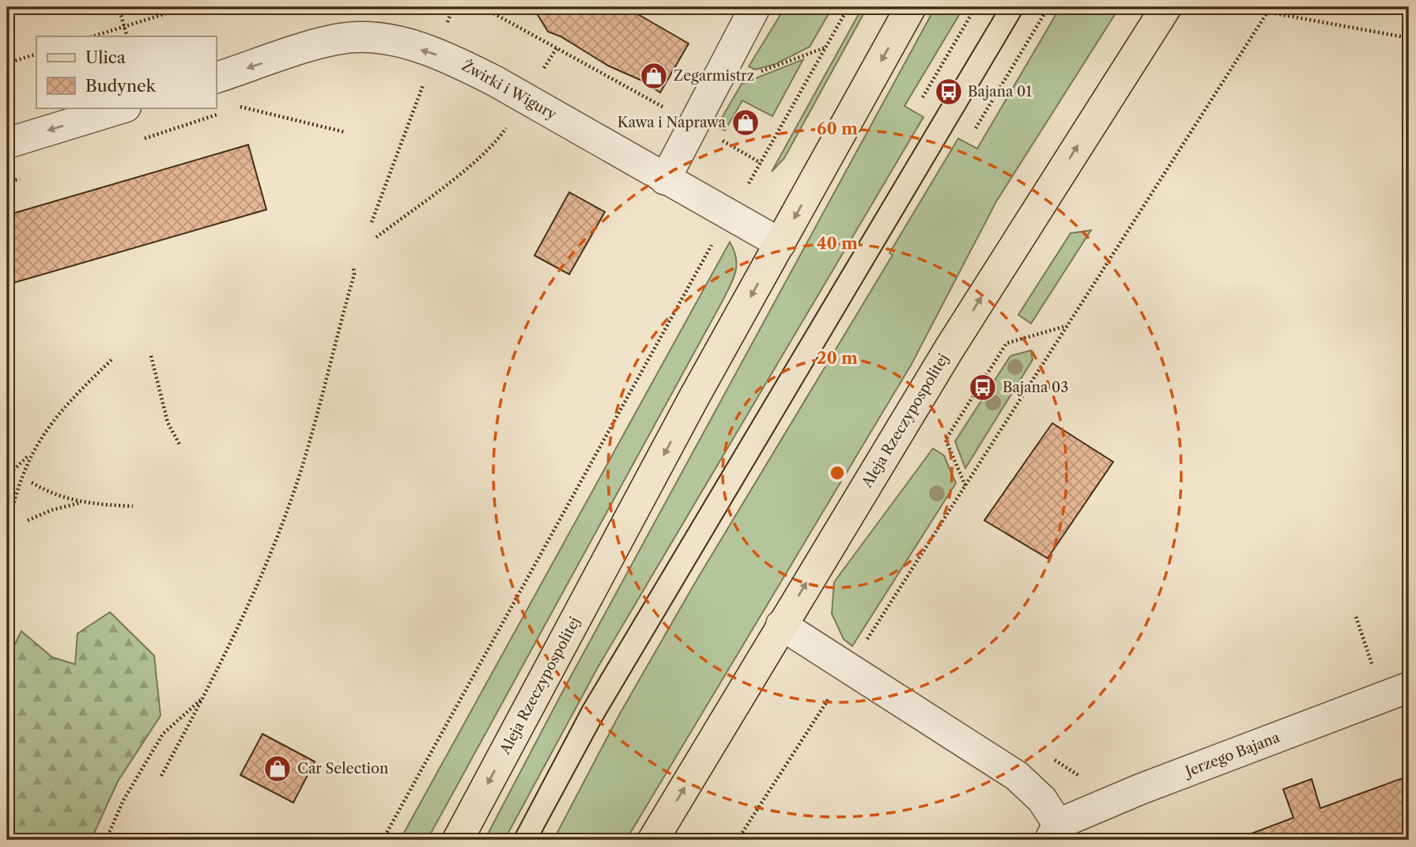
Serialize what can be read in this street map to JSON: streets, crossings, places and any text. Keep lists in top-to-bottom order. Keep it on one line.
{"streets":{"main road":["Aleja Rzeczypospolitej"],"street":["Żwirki i Wigury","Jerzego Bajana"]},"crossings":[["Żwirki i Wigury","Aleja Rzeczypospolitej"],["Aleja Rzeczypospolitej","Jerzego Bajana"]],"one_way":["Żwirki i Wigury"],"places":{"shop":["Zegarmistrz","Kawa i Naprawa","Car Selection"],"bus stop":["Bajana 01","Bajana 03"]},"legend":["Ulica","Budynek"],"rings":["60 m","40 m","20 m"]}
